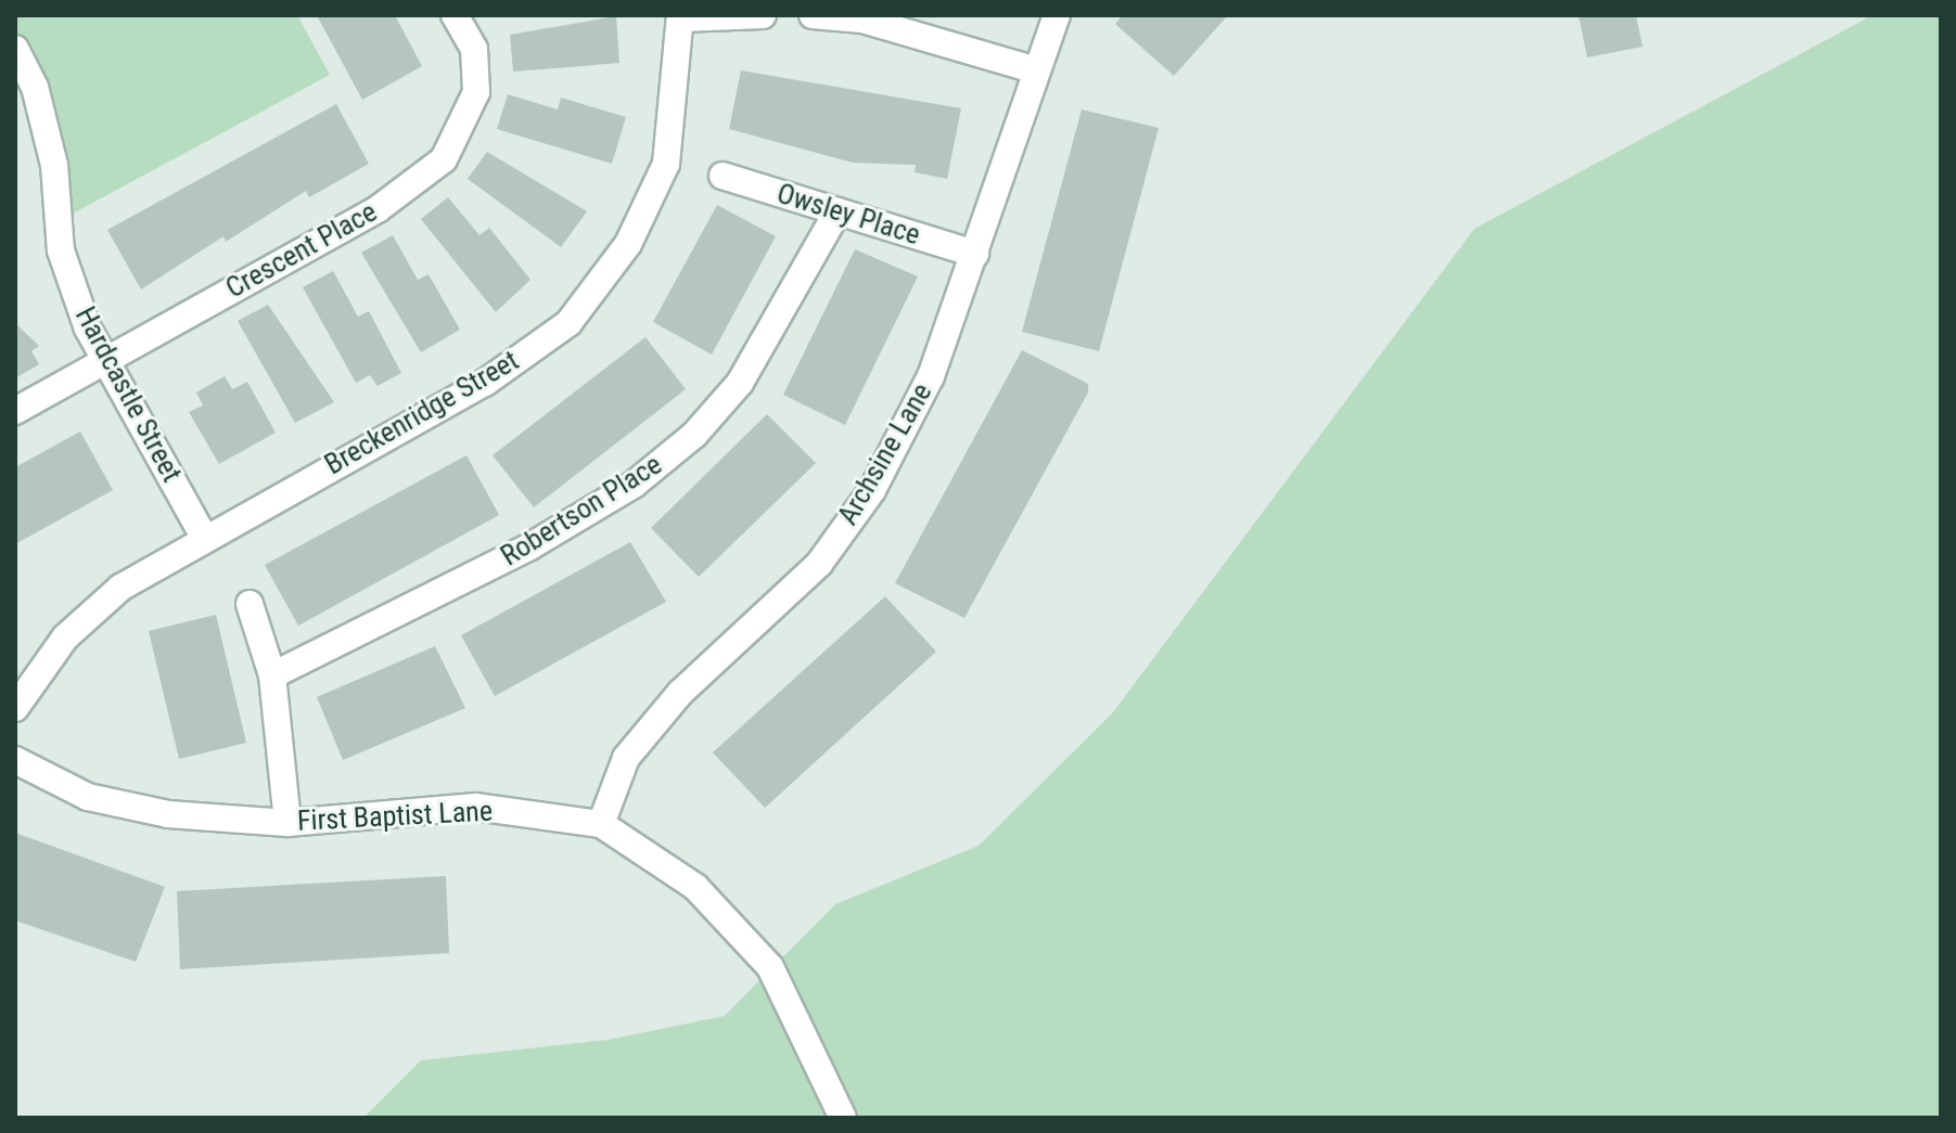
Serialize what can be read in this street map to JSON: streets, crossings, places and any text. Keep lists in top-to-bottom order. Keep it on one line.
{"streets":{"street":["Owsley Place","Crescent Place","Hardcastle Street","Breckenridge Street","Archsine Lane","Robertson Place","First Baptist Lane"]},"crossings":[["Owsley Place","Archsine Lane"],["Owsley Place","Robertson Place"],["Crescent Place","Hardcastle Street"],["Hardcastle Street","Breckenridge Street"],["Archsine Lane","First Baptist Lane"]]}
